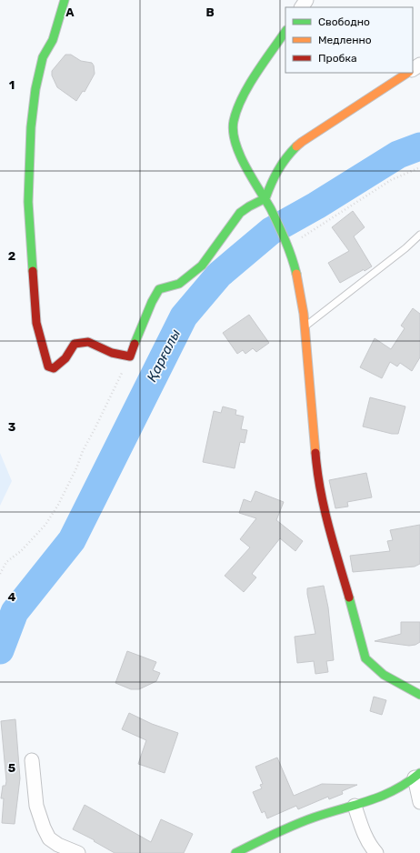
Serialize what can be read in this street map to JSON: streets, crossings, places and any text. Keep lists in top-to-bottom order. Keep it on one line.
{"water":["Қарғалы"],"legend":["Свободно","Медленно","Пробка"],"grid":{"columns":["A","B"],"rows":["1","2","3","4","5"]}}
